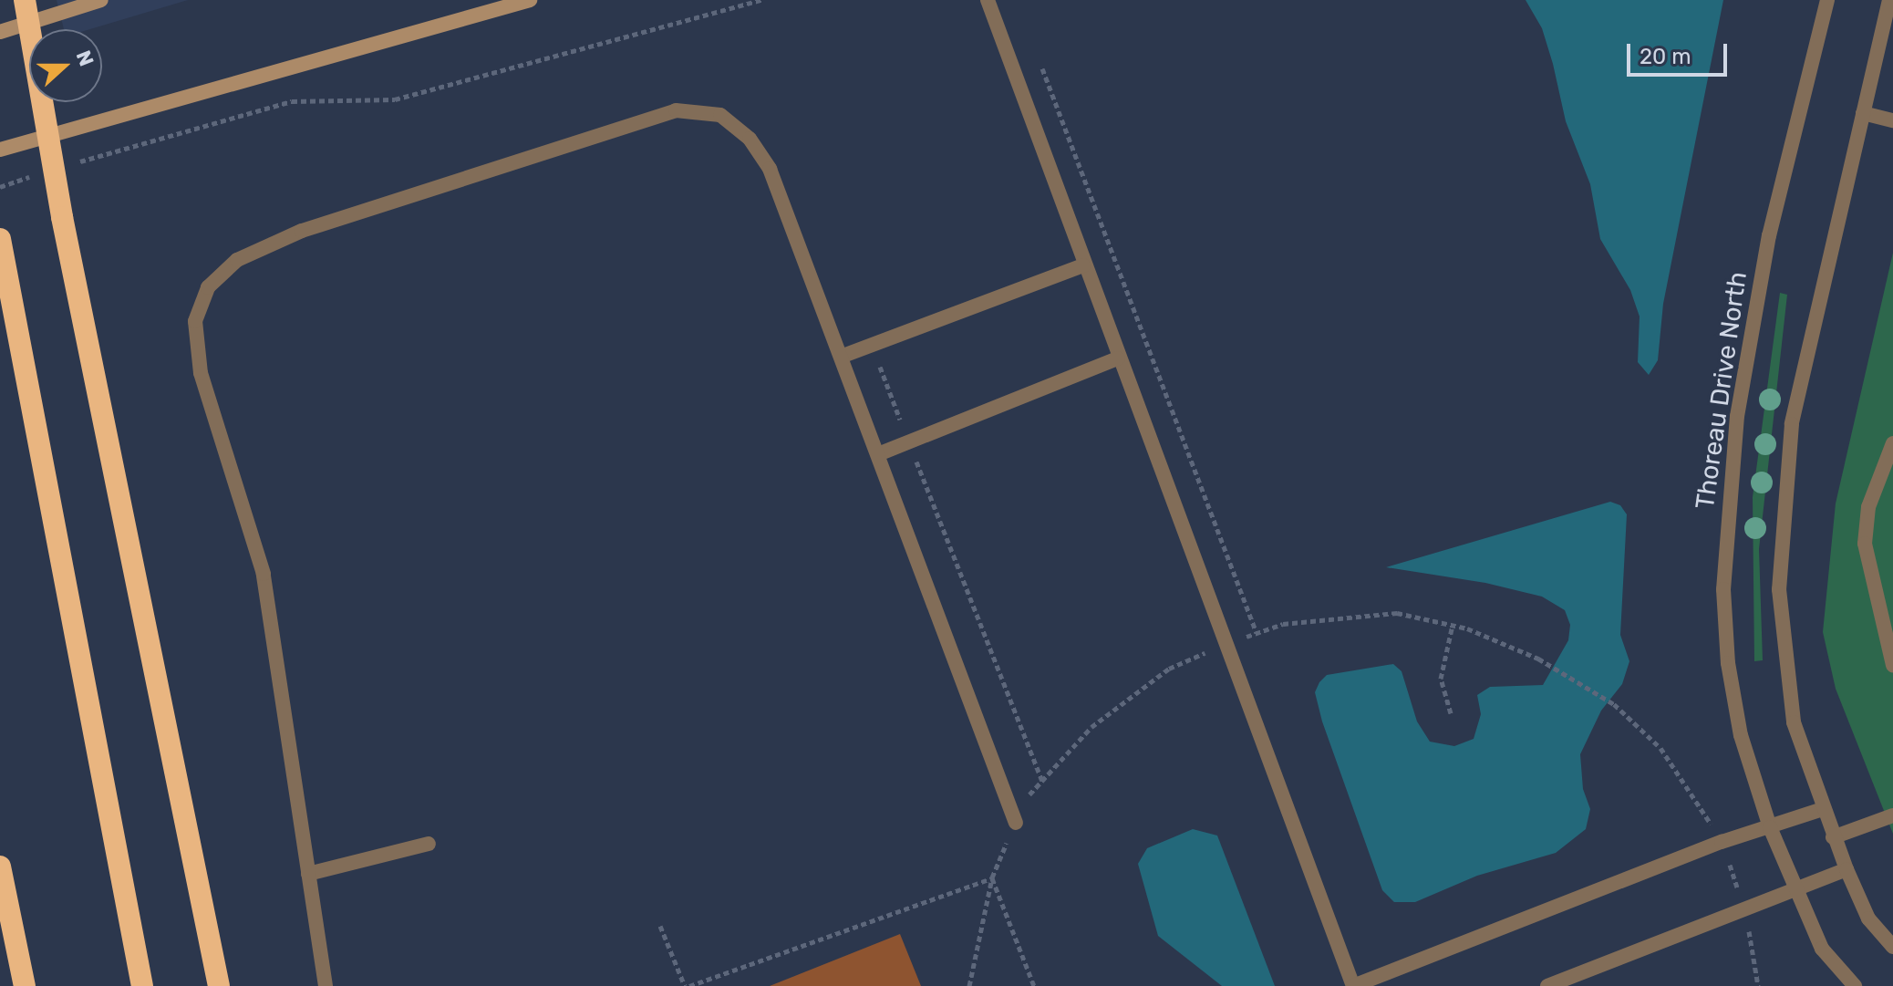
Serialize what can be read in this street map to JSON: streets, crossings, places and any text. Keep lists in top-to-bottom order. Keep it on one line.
{"streets":{"street":["Thoreau Drive North"]},"scale_bar":"20 m","north":"right"}
